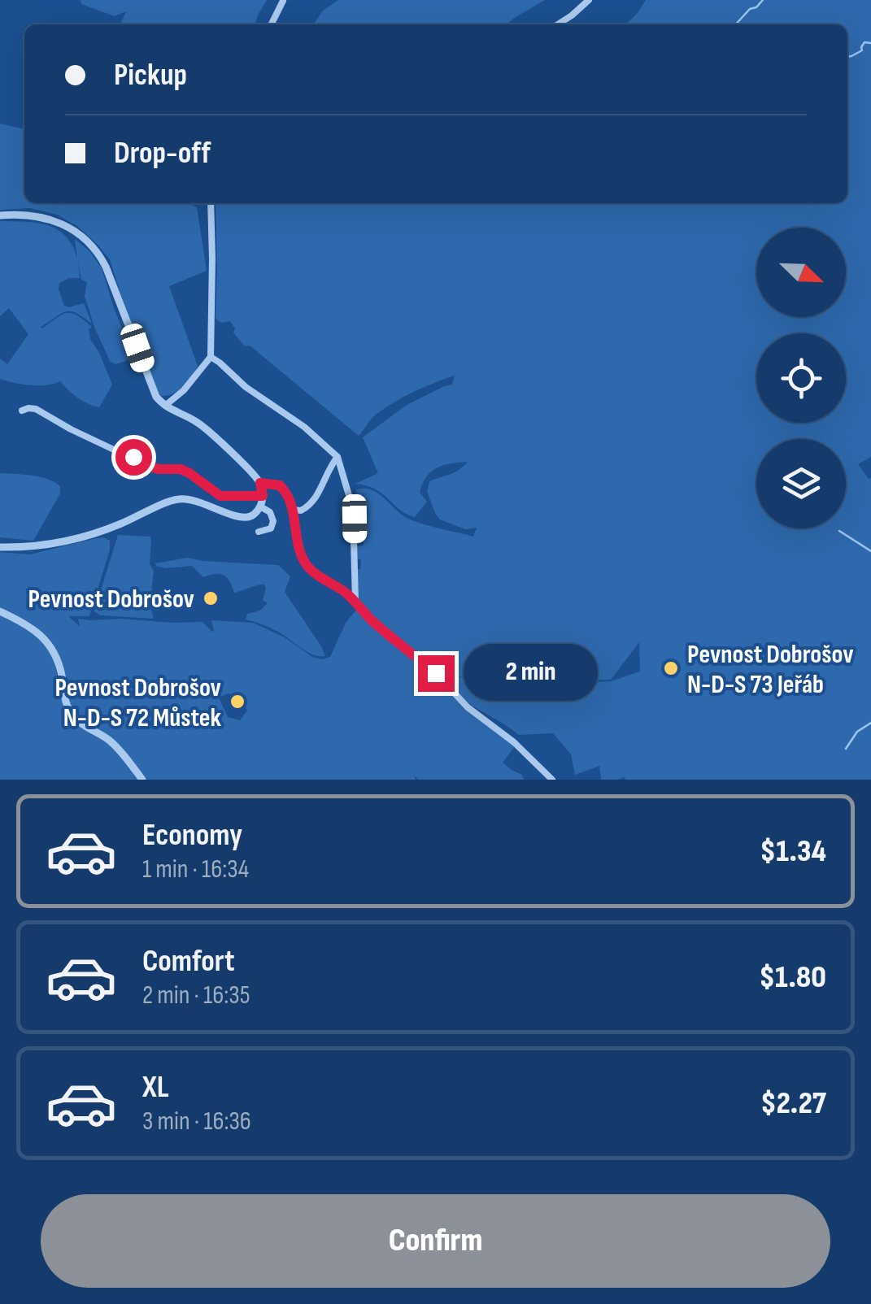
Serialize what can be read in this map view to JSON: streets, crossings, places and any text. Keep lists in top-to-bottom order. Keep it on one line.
{"places":["Pevnost Dobrošov","Pevnost Dobrošov N-D-S 73 Jeřáb","Pevnost Dobrošov N-D-S 72 Můstek"],"north":"bottom right","page":{"banner":["Pickup","Drop-off"],"bubble":"2 min","list":[{"name":"Economy","note":"1 min · 16:34","value":"$1.34"},{"name":"Comfort","note":"2 min · 16:35","value":"$1.80"},{"name":"XL","note":"3 min · 16:36","value":"$2.27"}],"buttons":"Confirm"}}
